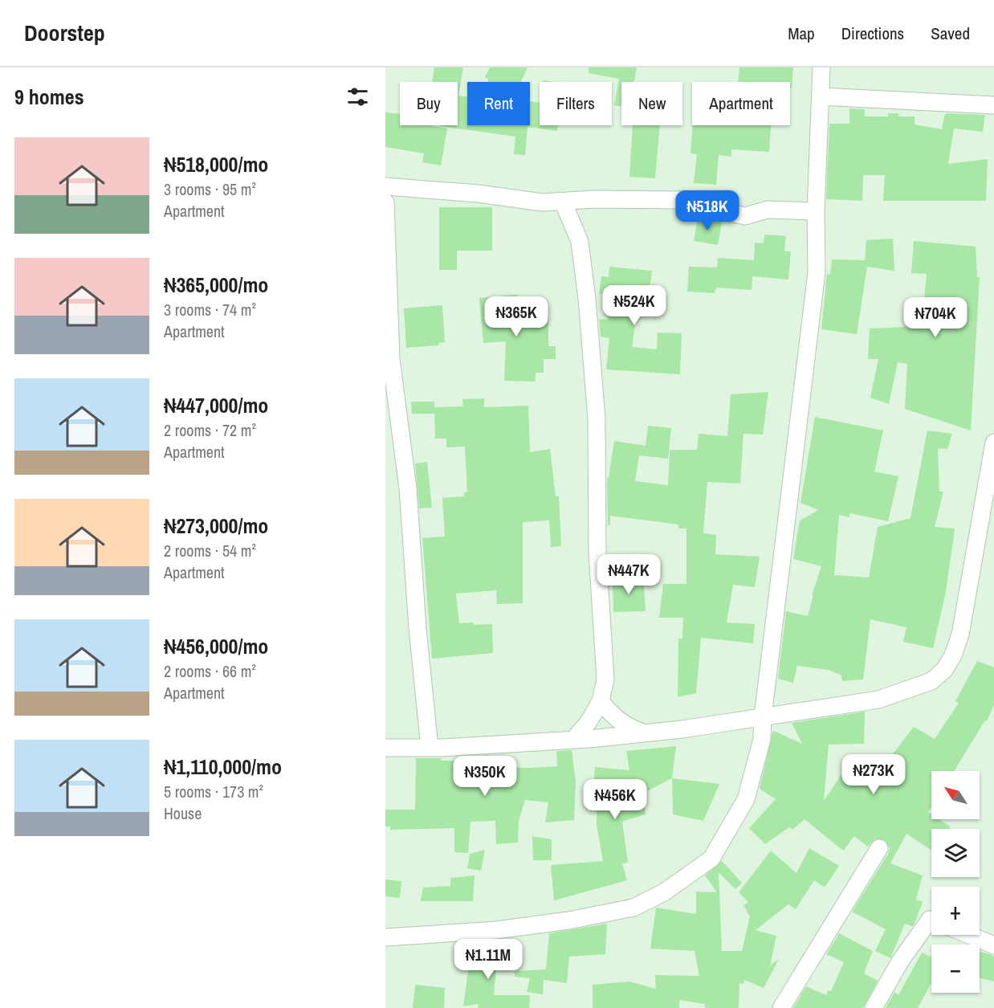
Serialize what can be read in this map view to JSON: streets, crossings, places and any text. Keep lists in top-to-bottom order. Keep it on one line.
{"north":"top left","page":{"header":"Doorstep","nav":["Map","Directions","Saved"],"heading":"9 homes","chip":["Buy","Rent","Filters","New","Apartment"],"list":[{"name":"₦518,000/mo","note":"3 rooms · 95 m² · Apartment"},{"name":"₦365,000/mo","note":"3 rooms · 74 m² · Apartment"},{"name":"₦447,000/mo","note":"2 rooms · 72 m² · Apartment"},{"name":"₦273,000/mo","note":"2 rooms · 54 m² · Apartment"},{"name":"₦456,000/mo","note":"2 rooms · 66 m² · Apartment"},{"name":"₦1,110,000/mo","note":"5 rooms · 173 m² · House"}],"price":["₦518K","₦524K","₦365K","₦704K","₦447K","₦273K","₦350K","₦456K","₦1.11M"],"map_buttons":["+","−"]}}
